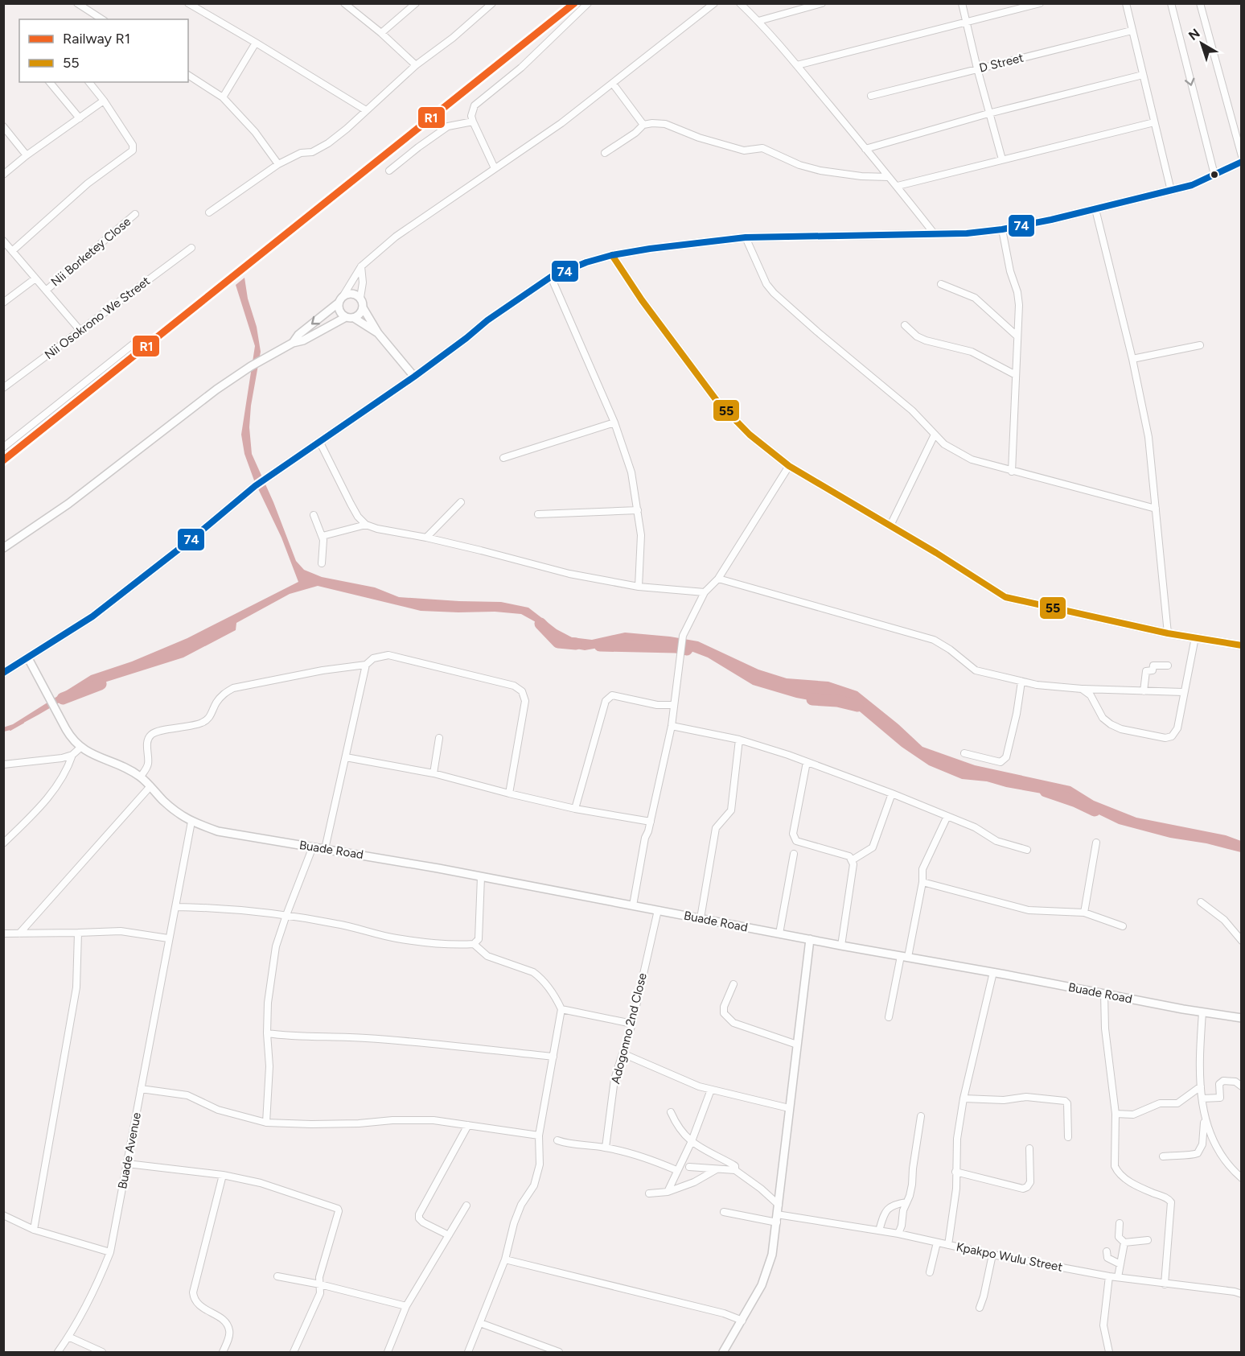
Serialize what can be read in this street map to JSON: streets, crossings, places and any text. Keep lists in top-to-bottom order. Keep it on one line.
{"streets":{"street":["D Street","Nii Borketey Close","Nii Osokrono We Street","Buade Road","Adogonno 2nd Close","Buade Avenue","Kpakpo Wulu Street"]},"crossings":[["Buade Road","Adogonno 2nd Close"],["Buade Road","Buade Avenue"]],"lines":["rail line R1","transit line 74","transit line 55"],"legend":["Railway R1","55"],"north":"top left"}
